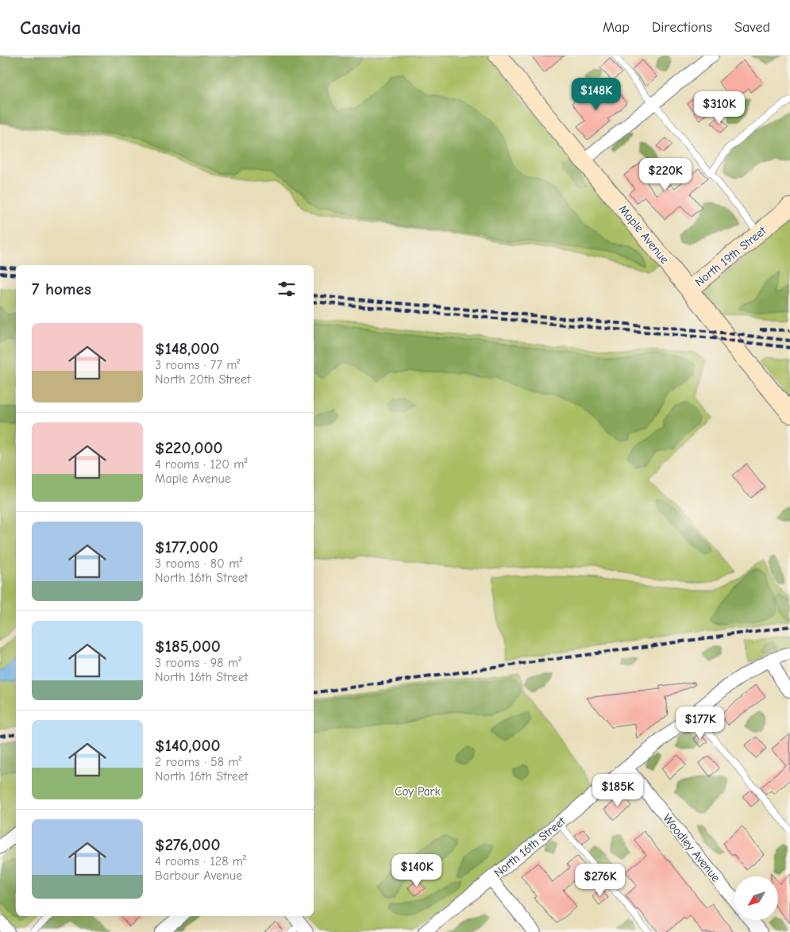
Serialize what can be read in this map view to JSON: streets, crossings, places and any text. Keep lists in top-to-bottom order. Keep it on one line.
{"streets":{"main road":["Maple Avenue","North 19th Street"],"street":["North 16th Street","Woodley Avenue"]},"crossings":[["Maple Avenue","North 19th Street"],["North 16th Street","Woodley Avenue"]],"parks":["Coy Park"],"north":"bottom left","page":{"header":"Casavia","nav":["Map","Directions","Saved"],"price":["$148K","$310K","$220K","$177K","$185K","$140K","$276K"],"heading":"7 homes","list":[{"name":"$148,000","note":"3 rooms · 77 m² · North 20th Street"},{"name":"$220,000","note":"4 rooms · 120 m² · Maple Avenue"},{"name":"$177,000","note":"3 rooms · 80 m² · North 16th Street"},{"name":"$185,000","note":"3 rooms · 98 m² · North 16th Street"},{"name":"$140,000","note":"2 rooms · 58 m² · North 16th Street"},{"name":"$276,000","note":"4 rooms · 128 m² · Barbour Avenue"}]}}
